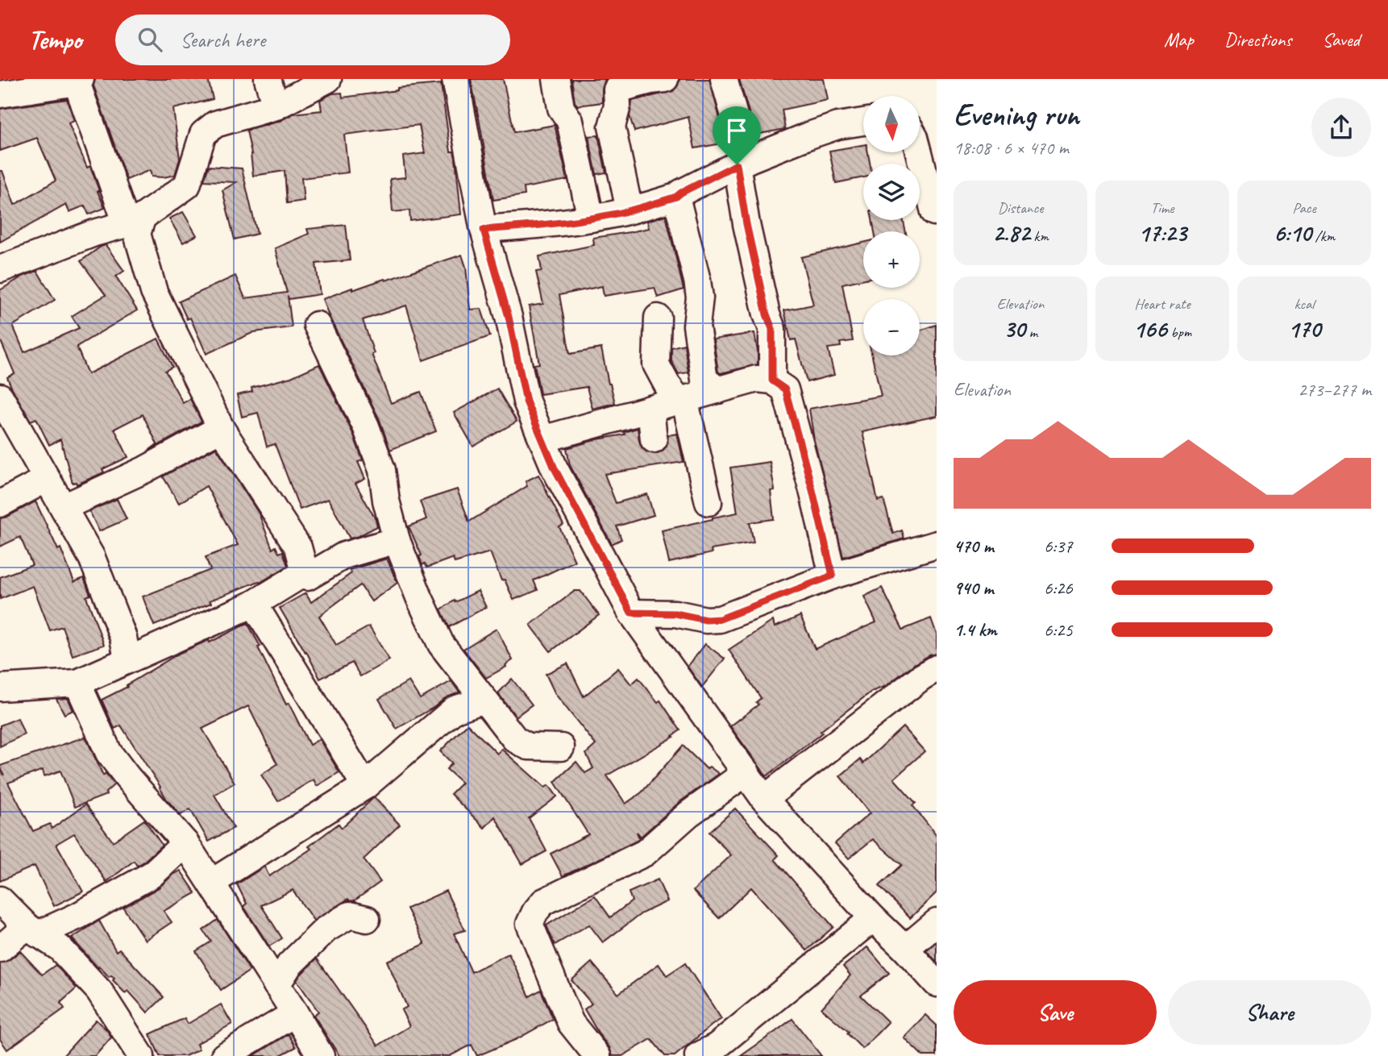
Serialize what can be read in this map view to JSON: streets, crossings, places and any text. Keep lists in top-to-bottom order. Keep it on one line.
{"north":"bottom","page":{"header":"Tempo","search":"Search here","nav":["Map","Directions","Saved"],"heading":["Evening run","18:08 · 6 × 470 m"],"map_buttons":["+","−"],"stats":[["Distance","2.82 km"],["Time","17:23"],["Pace","6:10 /km"],["Elevation","30 m"],["Heart rate","166 bpm"],["kcal","170"]],"chart":["Elevation","273–277 m"],"list":[{"name":"470 m","note":"6:37"},{"name":"940 m","note":"6:26"},{"name":"1.4 km","note":"6:25"}],"buttons":["Save","Share"]}}
